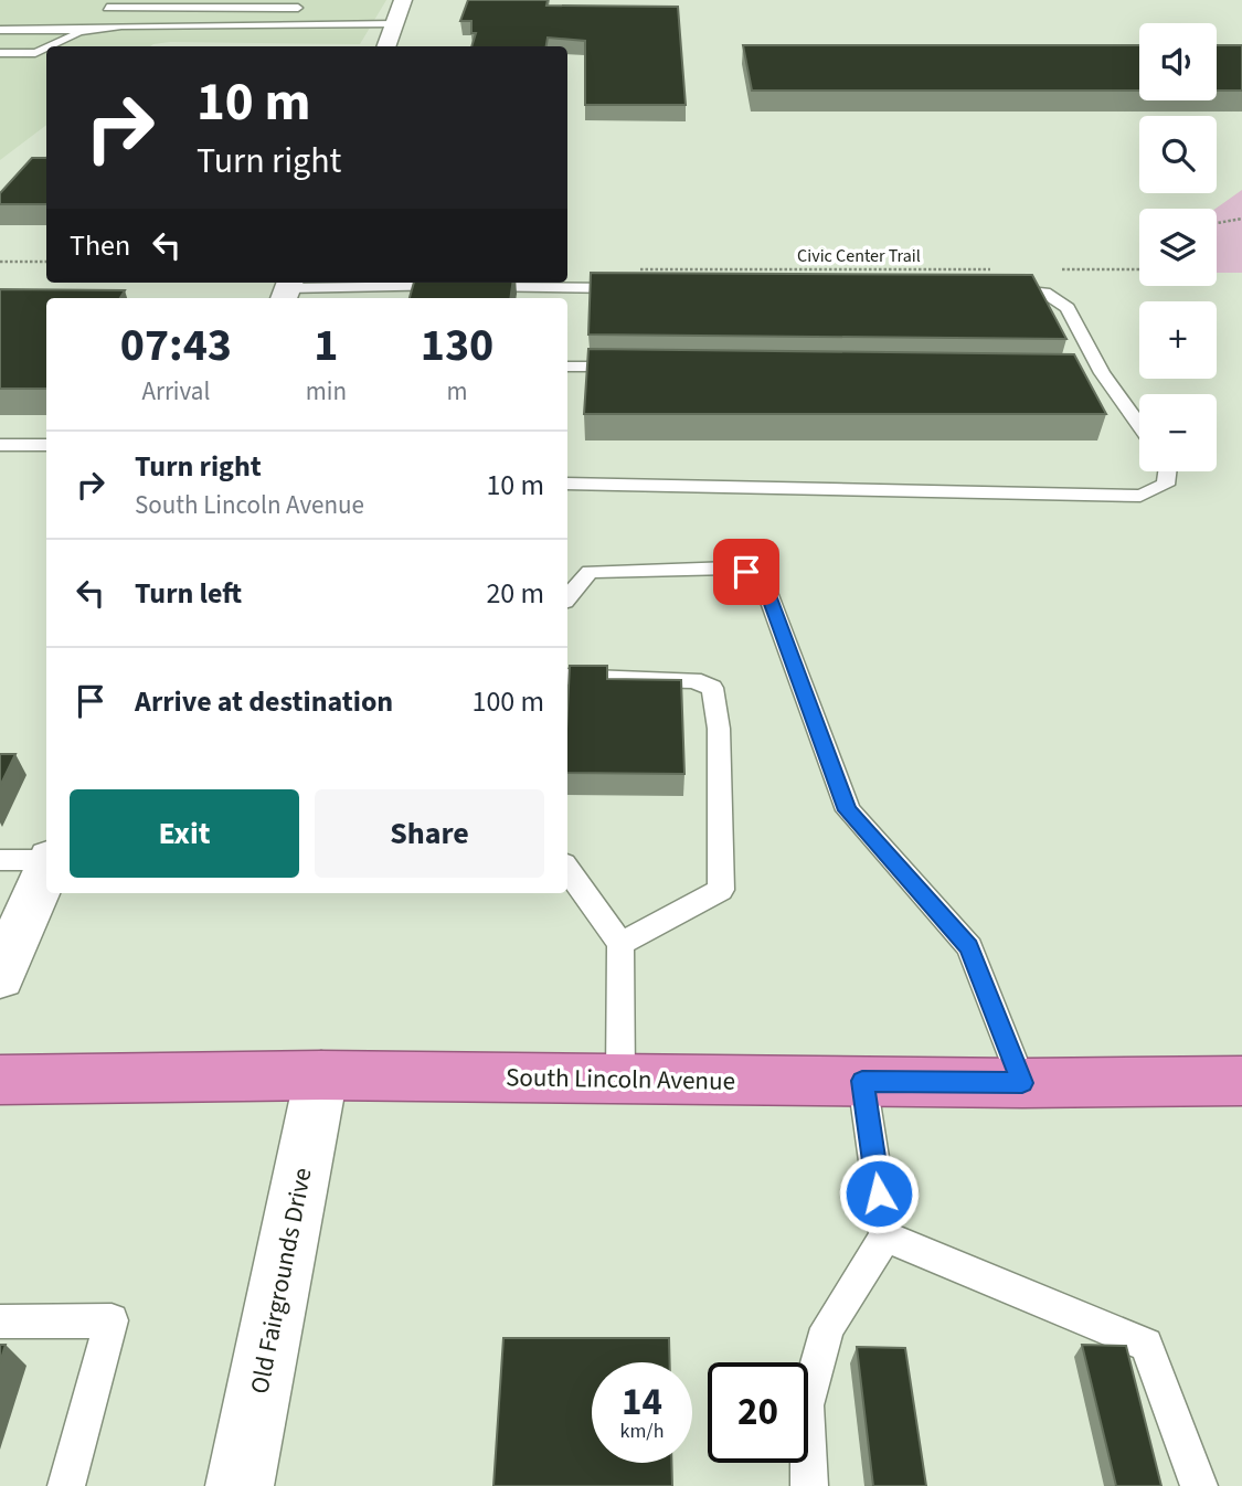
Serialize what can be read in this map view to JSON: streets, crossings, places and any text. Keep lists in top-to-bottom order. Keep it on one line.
{"streets":{"highway":["South Lincoln Avenue"],"street":["Old Fairgrounds Drive"],"path":["Civic Center Trail"]},"crossings":[["South Lincoln Avenue","Old Fairgrounds Drive"]],"page":{"map_buttons":["+","−"],"turn":["10 m","Turn right"],"then":"Then","eta":["07:43","Arrival","1","min","130","m"],"list":[{"name":"Turn right","note":"South Lincoln Avenue","value":"10 m"},{"name":"Turn left","value":"20 m"},{"name":"Arrive at destination","value":"100 m"}],"buttons":["Exit","Share"],"speed":"14 km/h","limit":"20"}}
